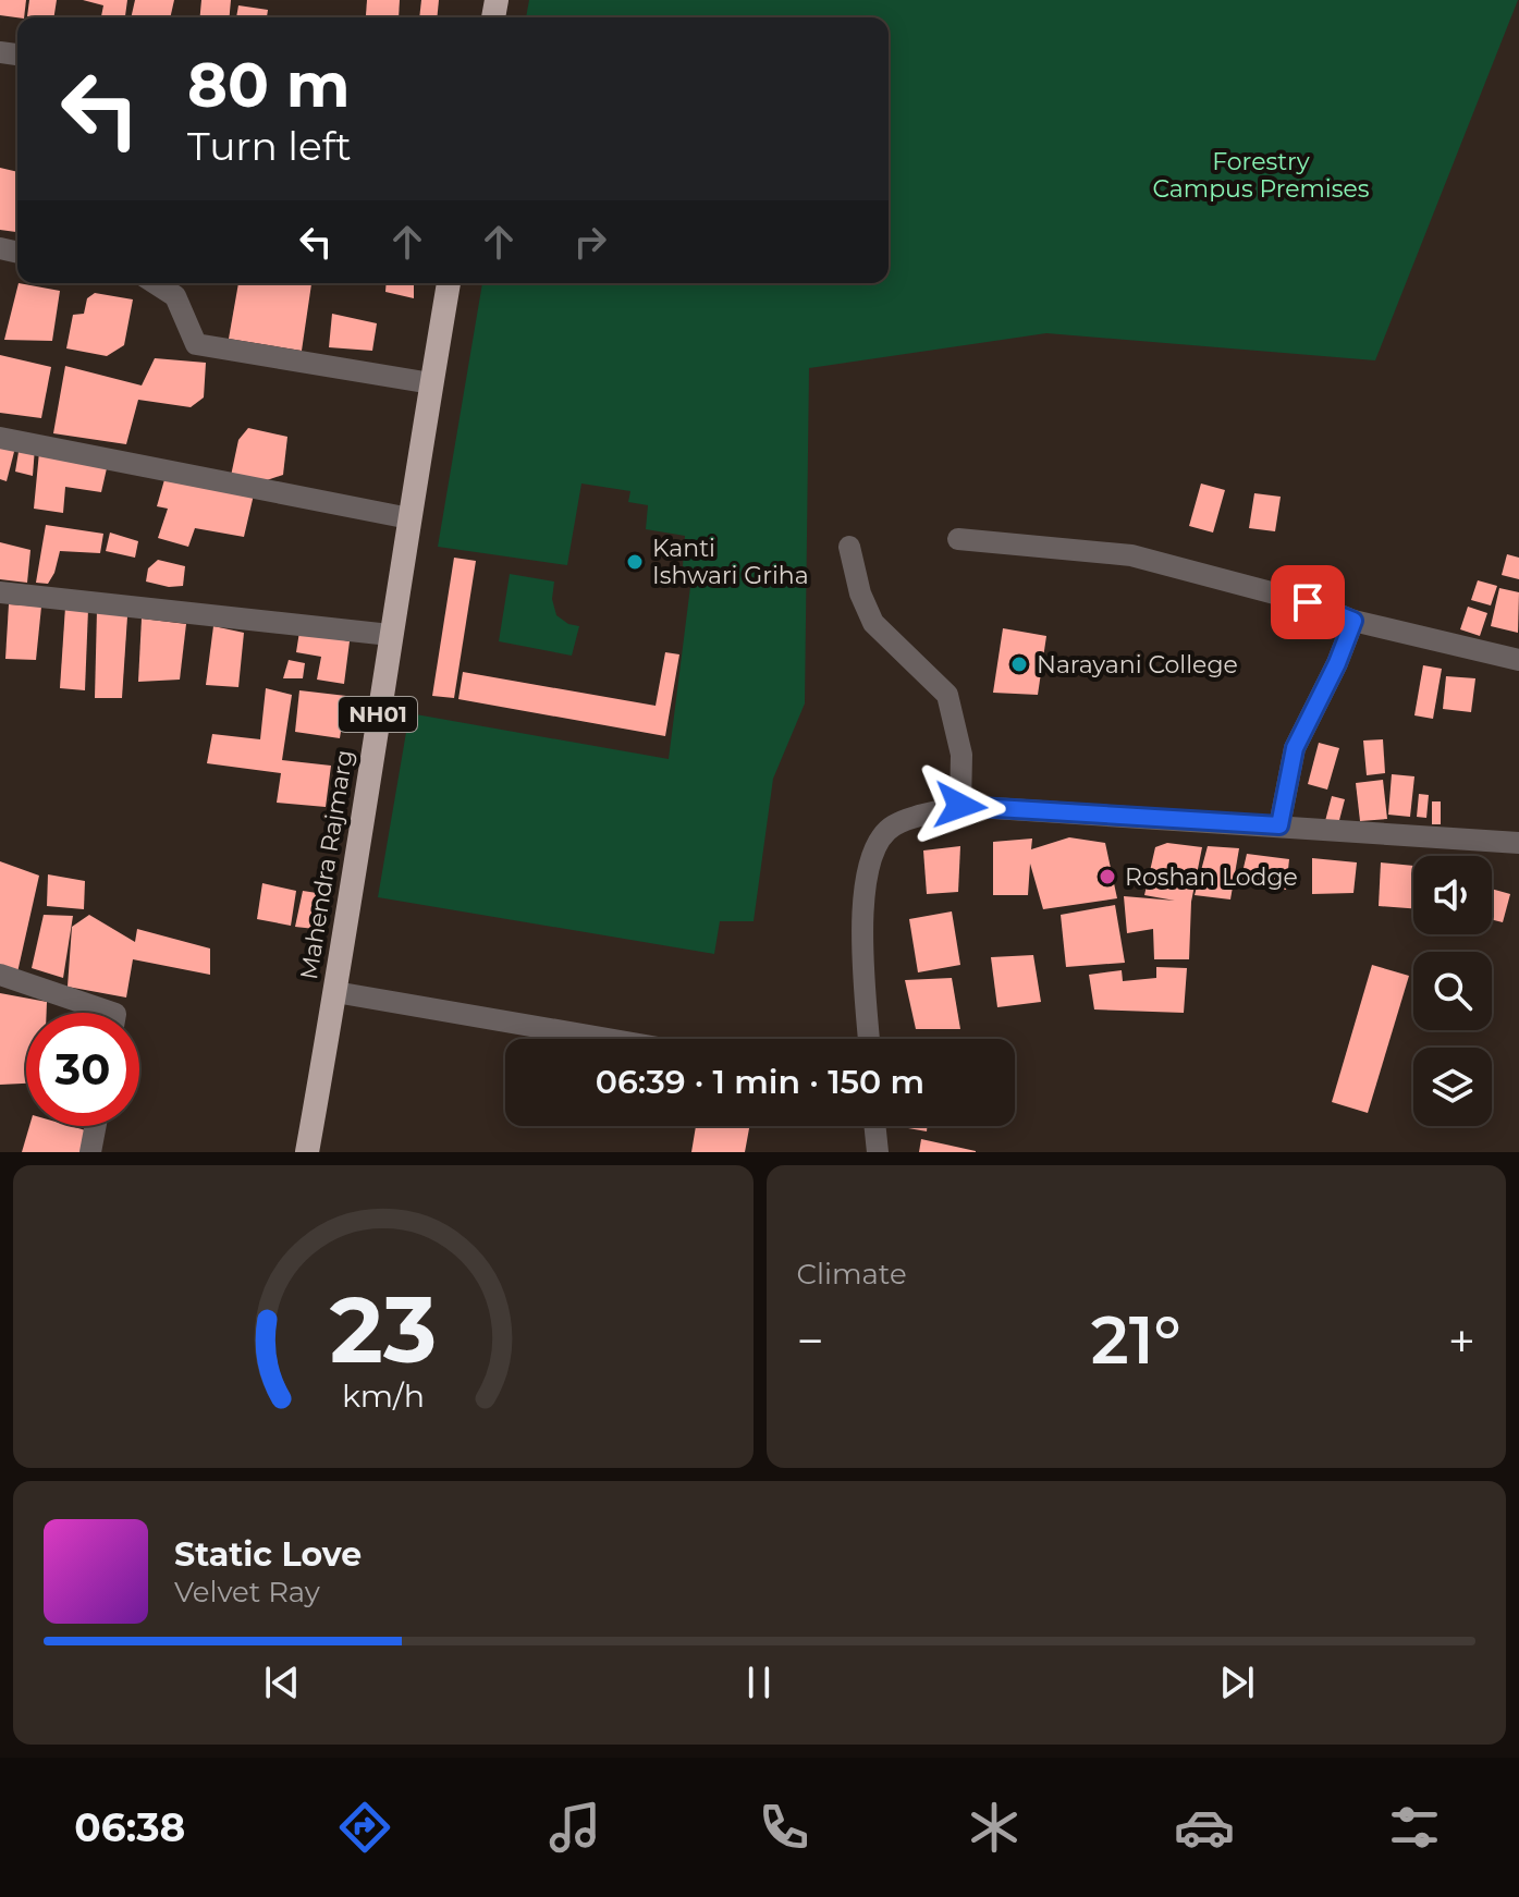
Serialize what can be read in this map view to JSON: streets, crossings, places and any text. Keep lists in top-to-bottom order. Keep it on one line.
{"streets":{"highway":["NH01","Mahendra Rajmarg"]},"parks":["Forestry Campus Premises"],"places":["Kanti Ishwari Griha","Narayani College","Roshan Lodge"],"page":{"turn":["80 m","Turn left"],"limit":"30","trip":"06:39 · 1 min · 150 m","tile":"Climate","heat":["−","21°","+"],"song":["Static Love","Velvet Ray"],"tabs":"06:38","gauge":["23","km/h"]}}
